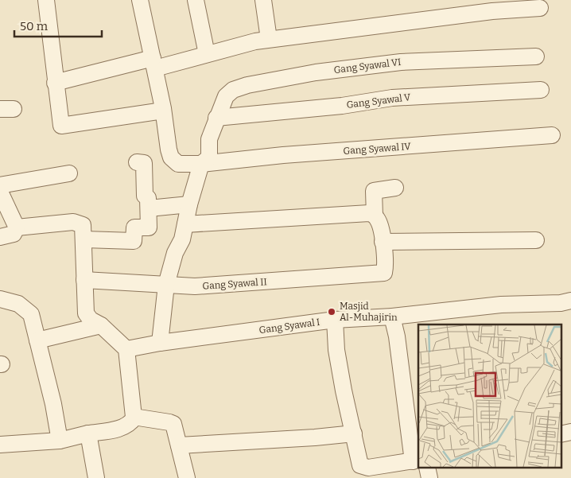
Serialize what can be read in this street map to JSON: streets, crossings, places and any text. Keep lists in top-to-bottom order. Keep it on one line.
{"streets":{"street":["Gang Syawal VI","Gang Syawal V","Gang Syawal IV","Gang Syawal II","Gang Syawal I"]},"crossings":[["Gang Syawal VI","Gang Syawal V"],["Gang Syawal VI","Gang Syawal IV"]],"places":["Masjid Al-Muhajirin"],"scale_bar":"50 m"}
